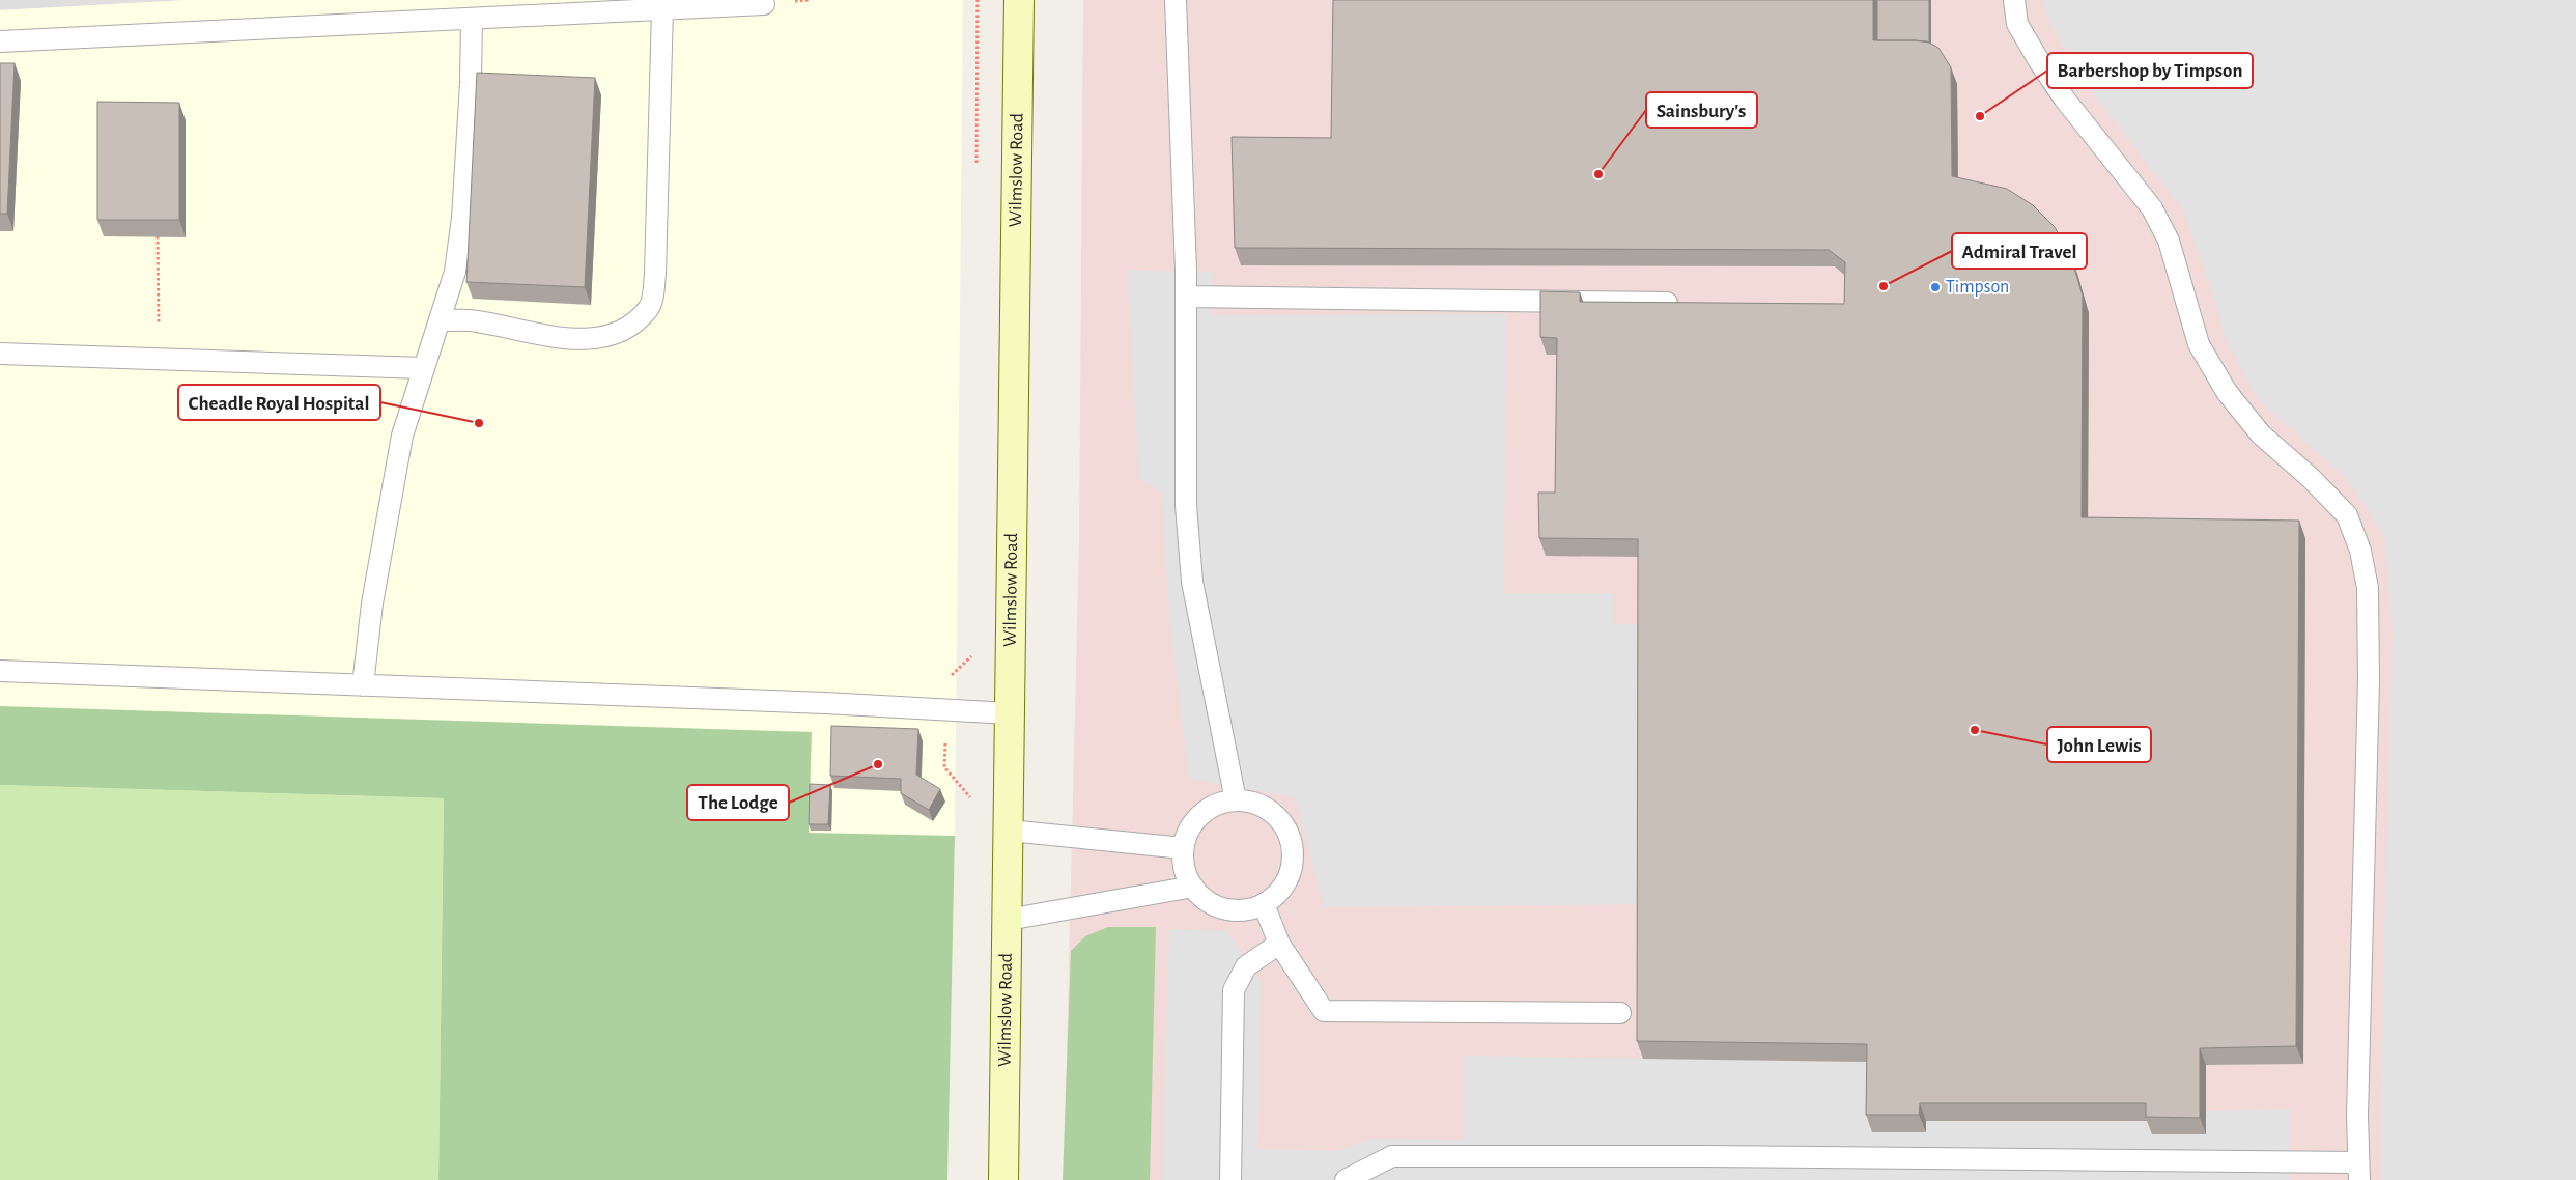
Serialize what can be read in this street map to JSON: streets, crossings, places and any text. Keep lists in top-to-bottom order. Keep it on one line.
{"streets":{"main road":["Wilmslow Road"]},"places":["Barbershop by Timpson","Sainsbury's","Admiral Travel","Timpson","Cheadle Royal Hospital","John Lewis","The Lodge"]}
